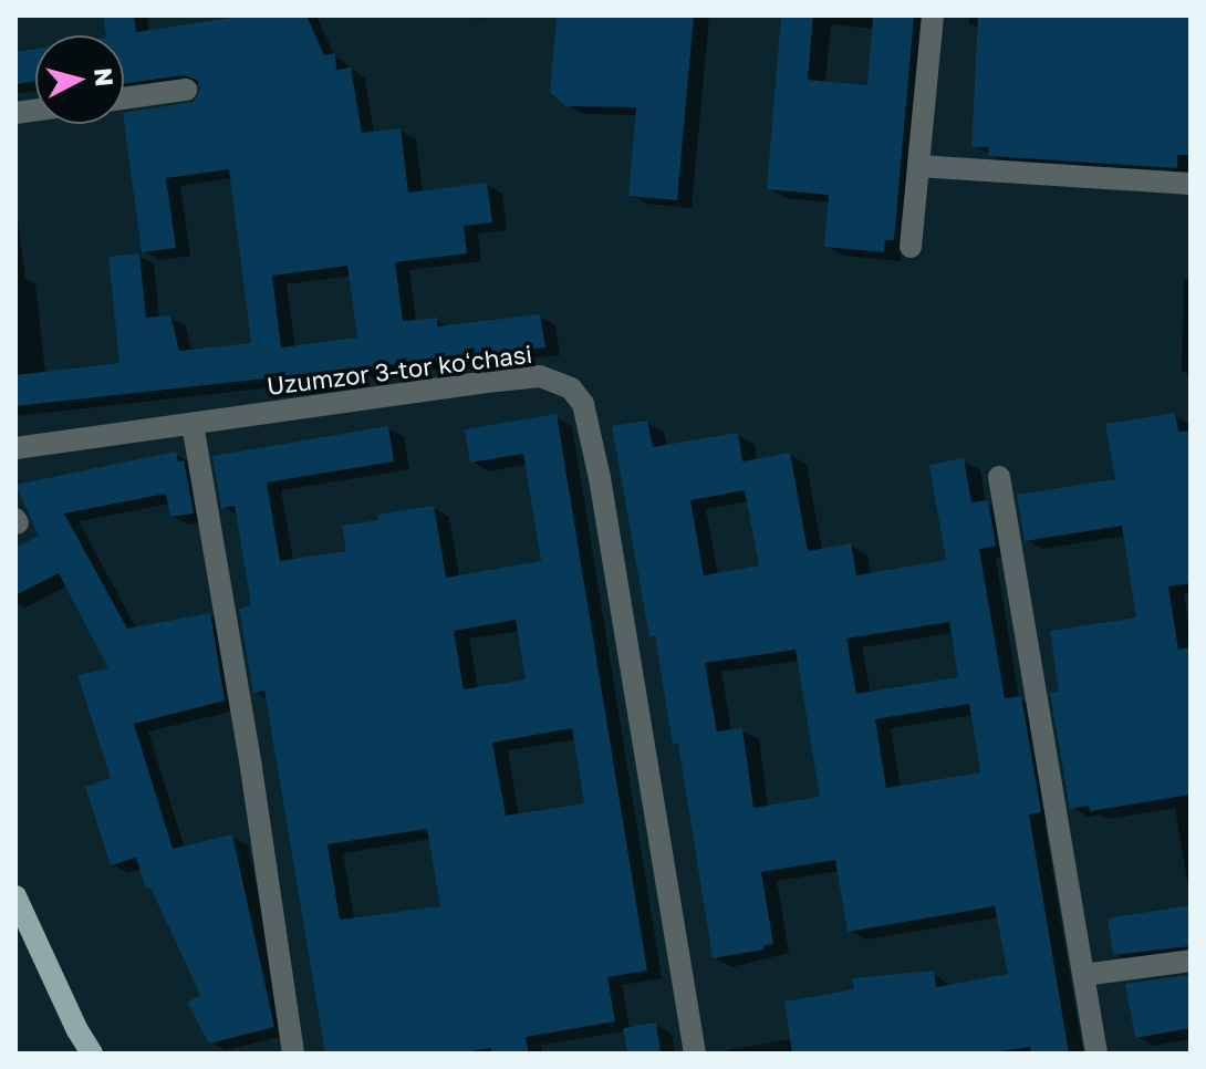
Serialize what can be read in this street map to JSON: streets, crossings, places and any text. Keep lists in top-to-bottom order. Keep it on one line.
{"streets":{"street":["Uzumzor 3-tor koʻchasi"]},"north":"right"}
